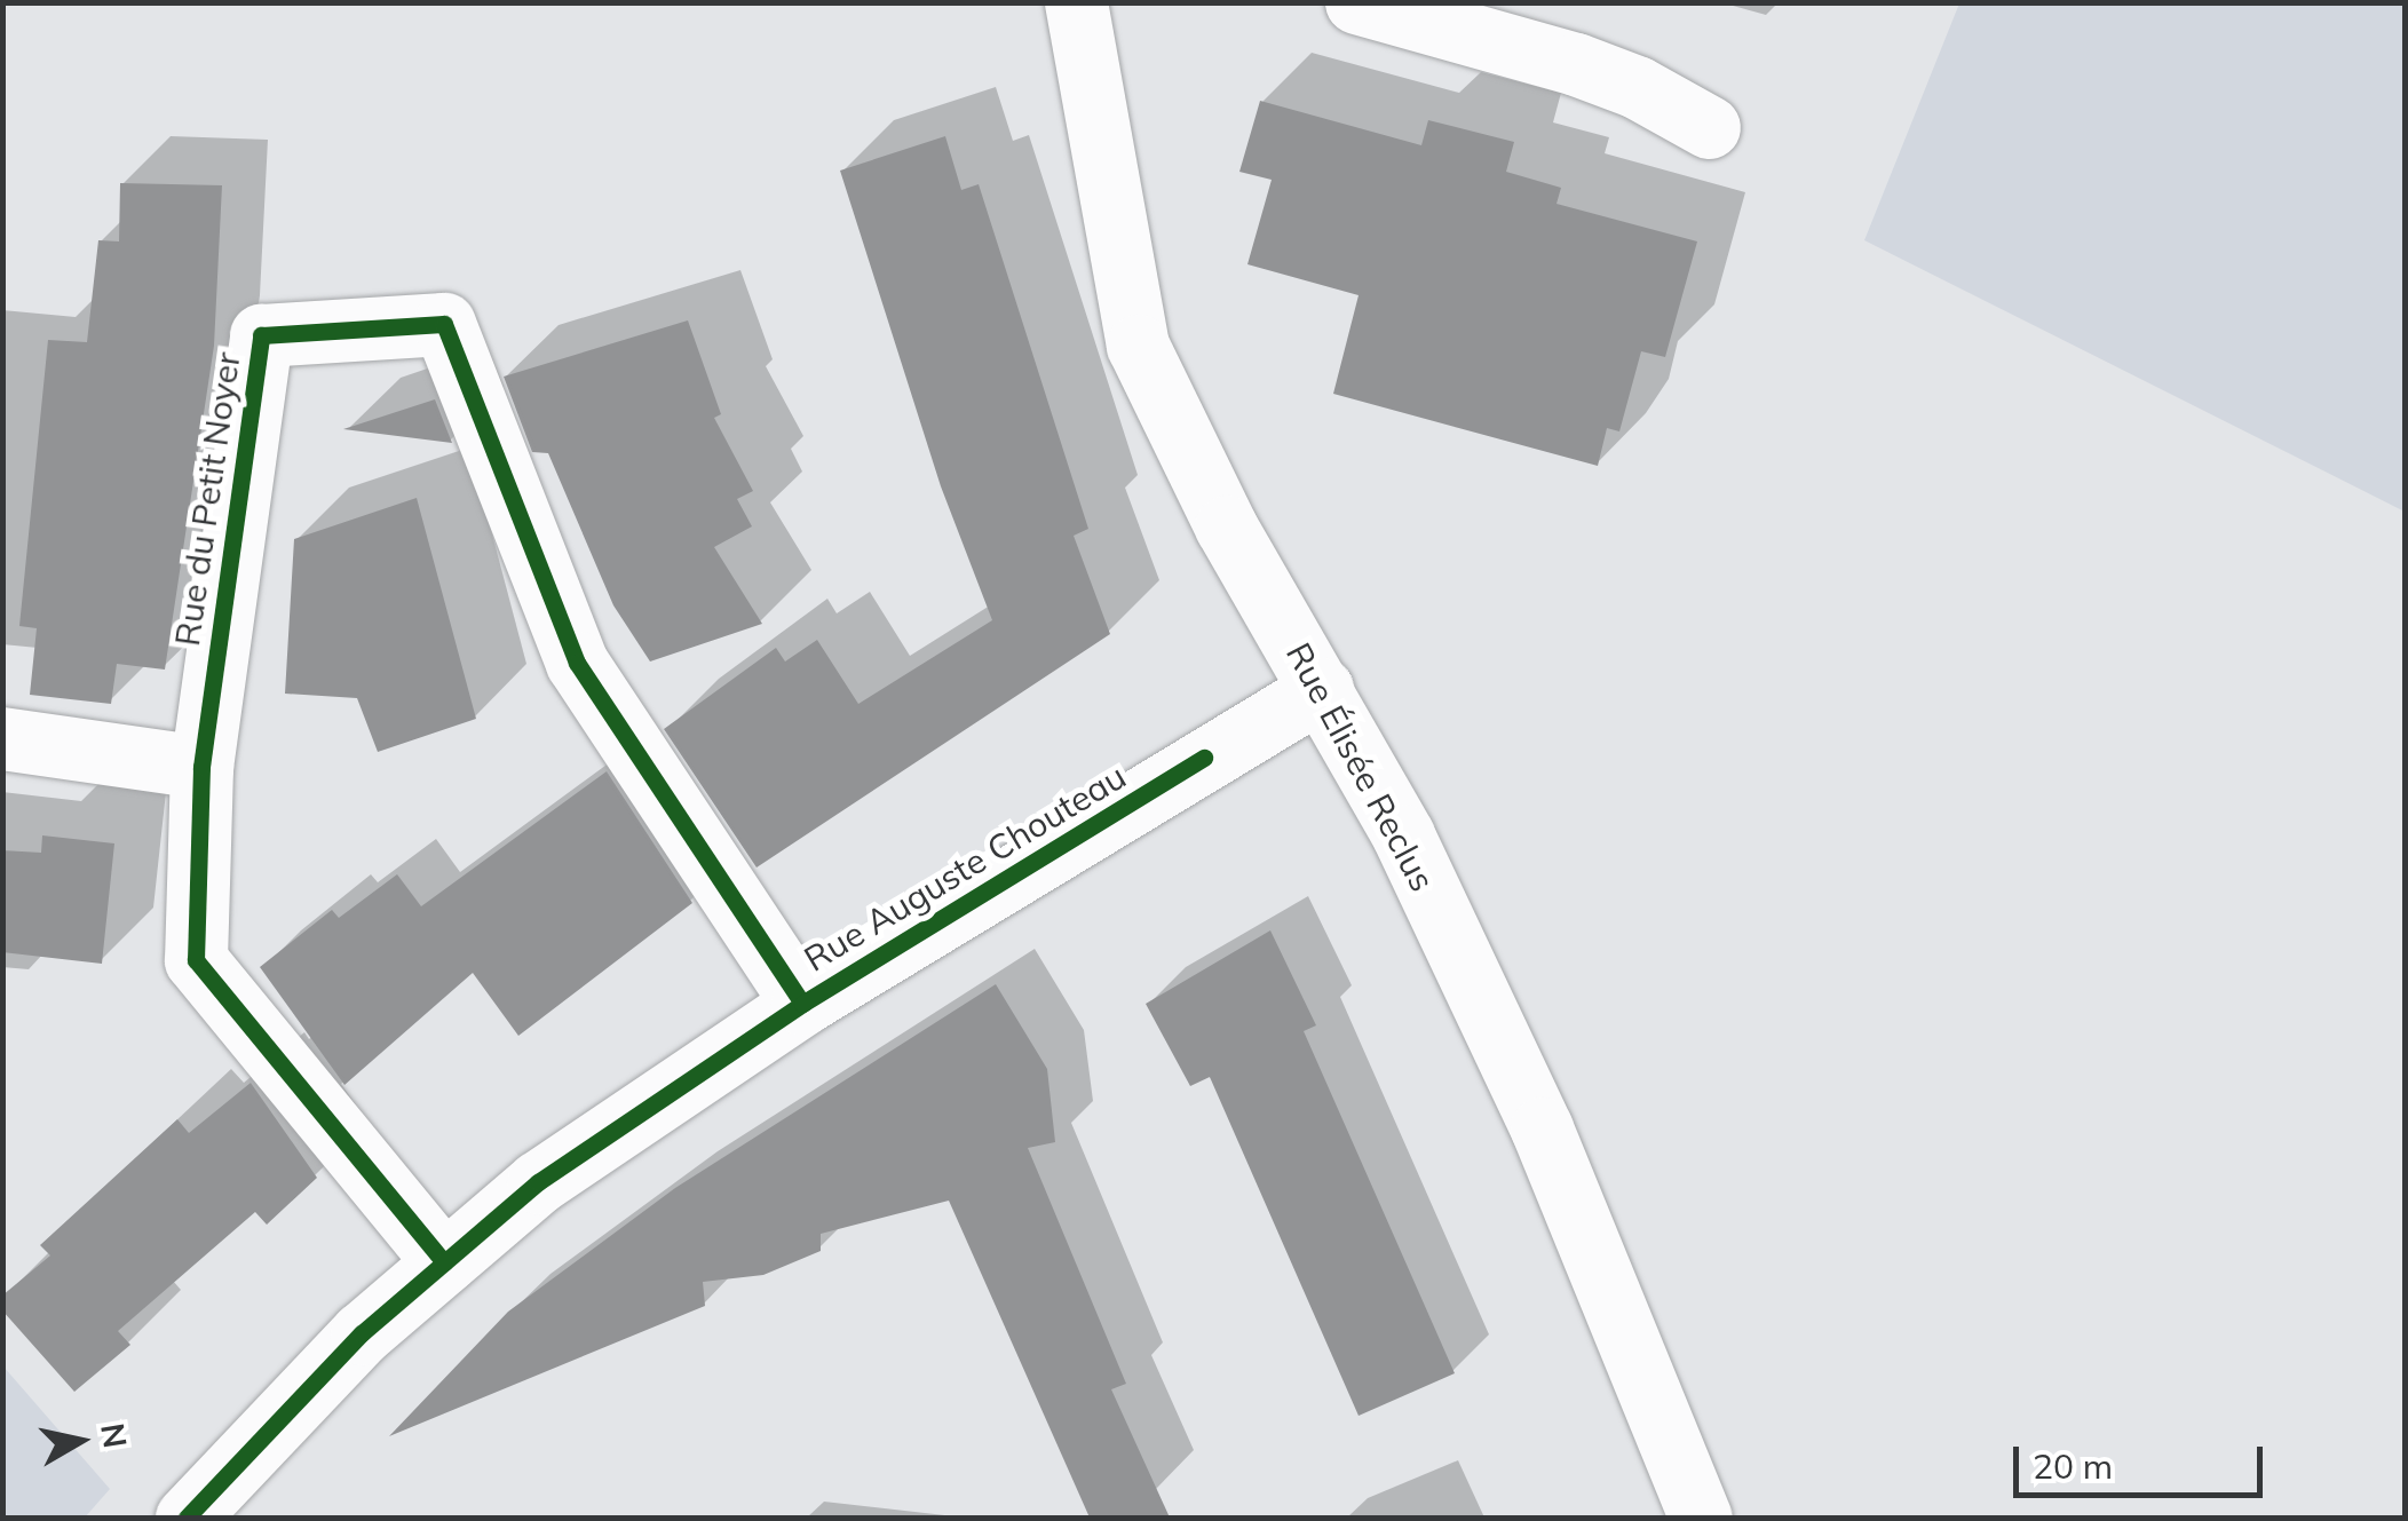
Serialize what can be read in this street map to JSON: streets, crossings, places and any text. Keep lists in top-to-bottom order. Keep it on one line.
{"streets":{"street":["Rue du Petit Noyer","Rue Élisée Reclus","Rue Auguste Chouteau"]},"crossings":[["Rue du Petit Noyer","Rue Auguste Chouteau"],["Rue Élisée Reclus","Rue Auguste Chouteau"]],"scale_bar":"20 m","north":"right"}
